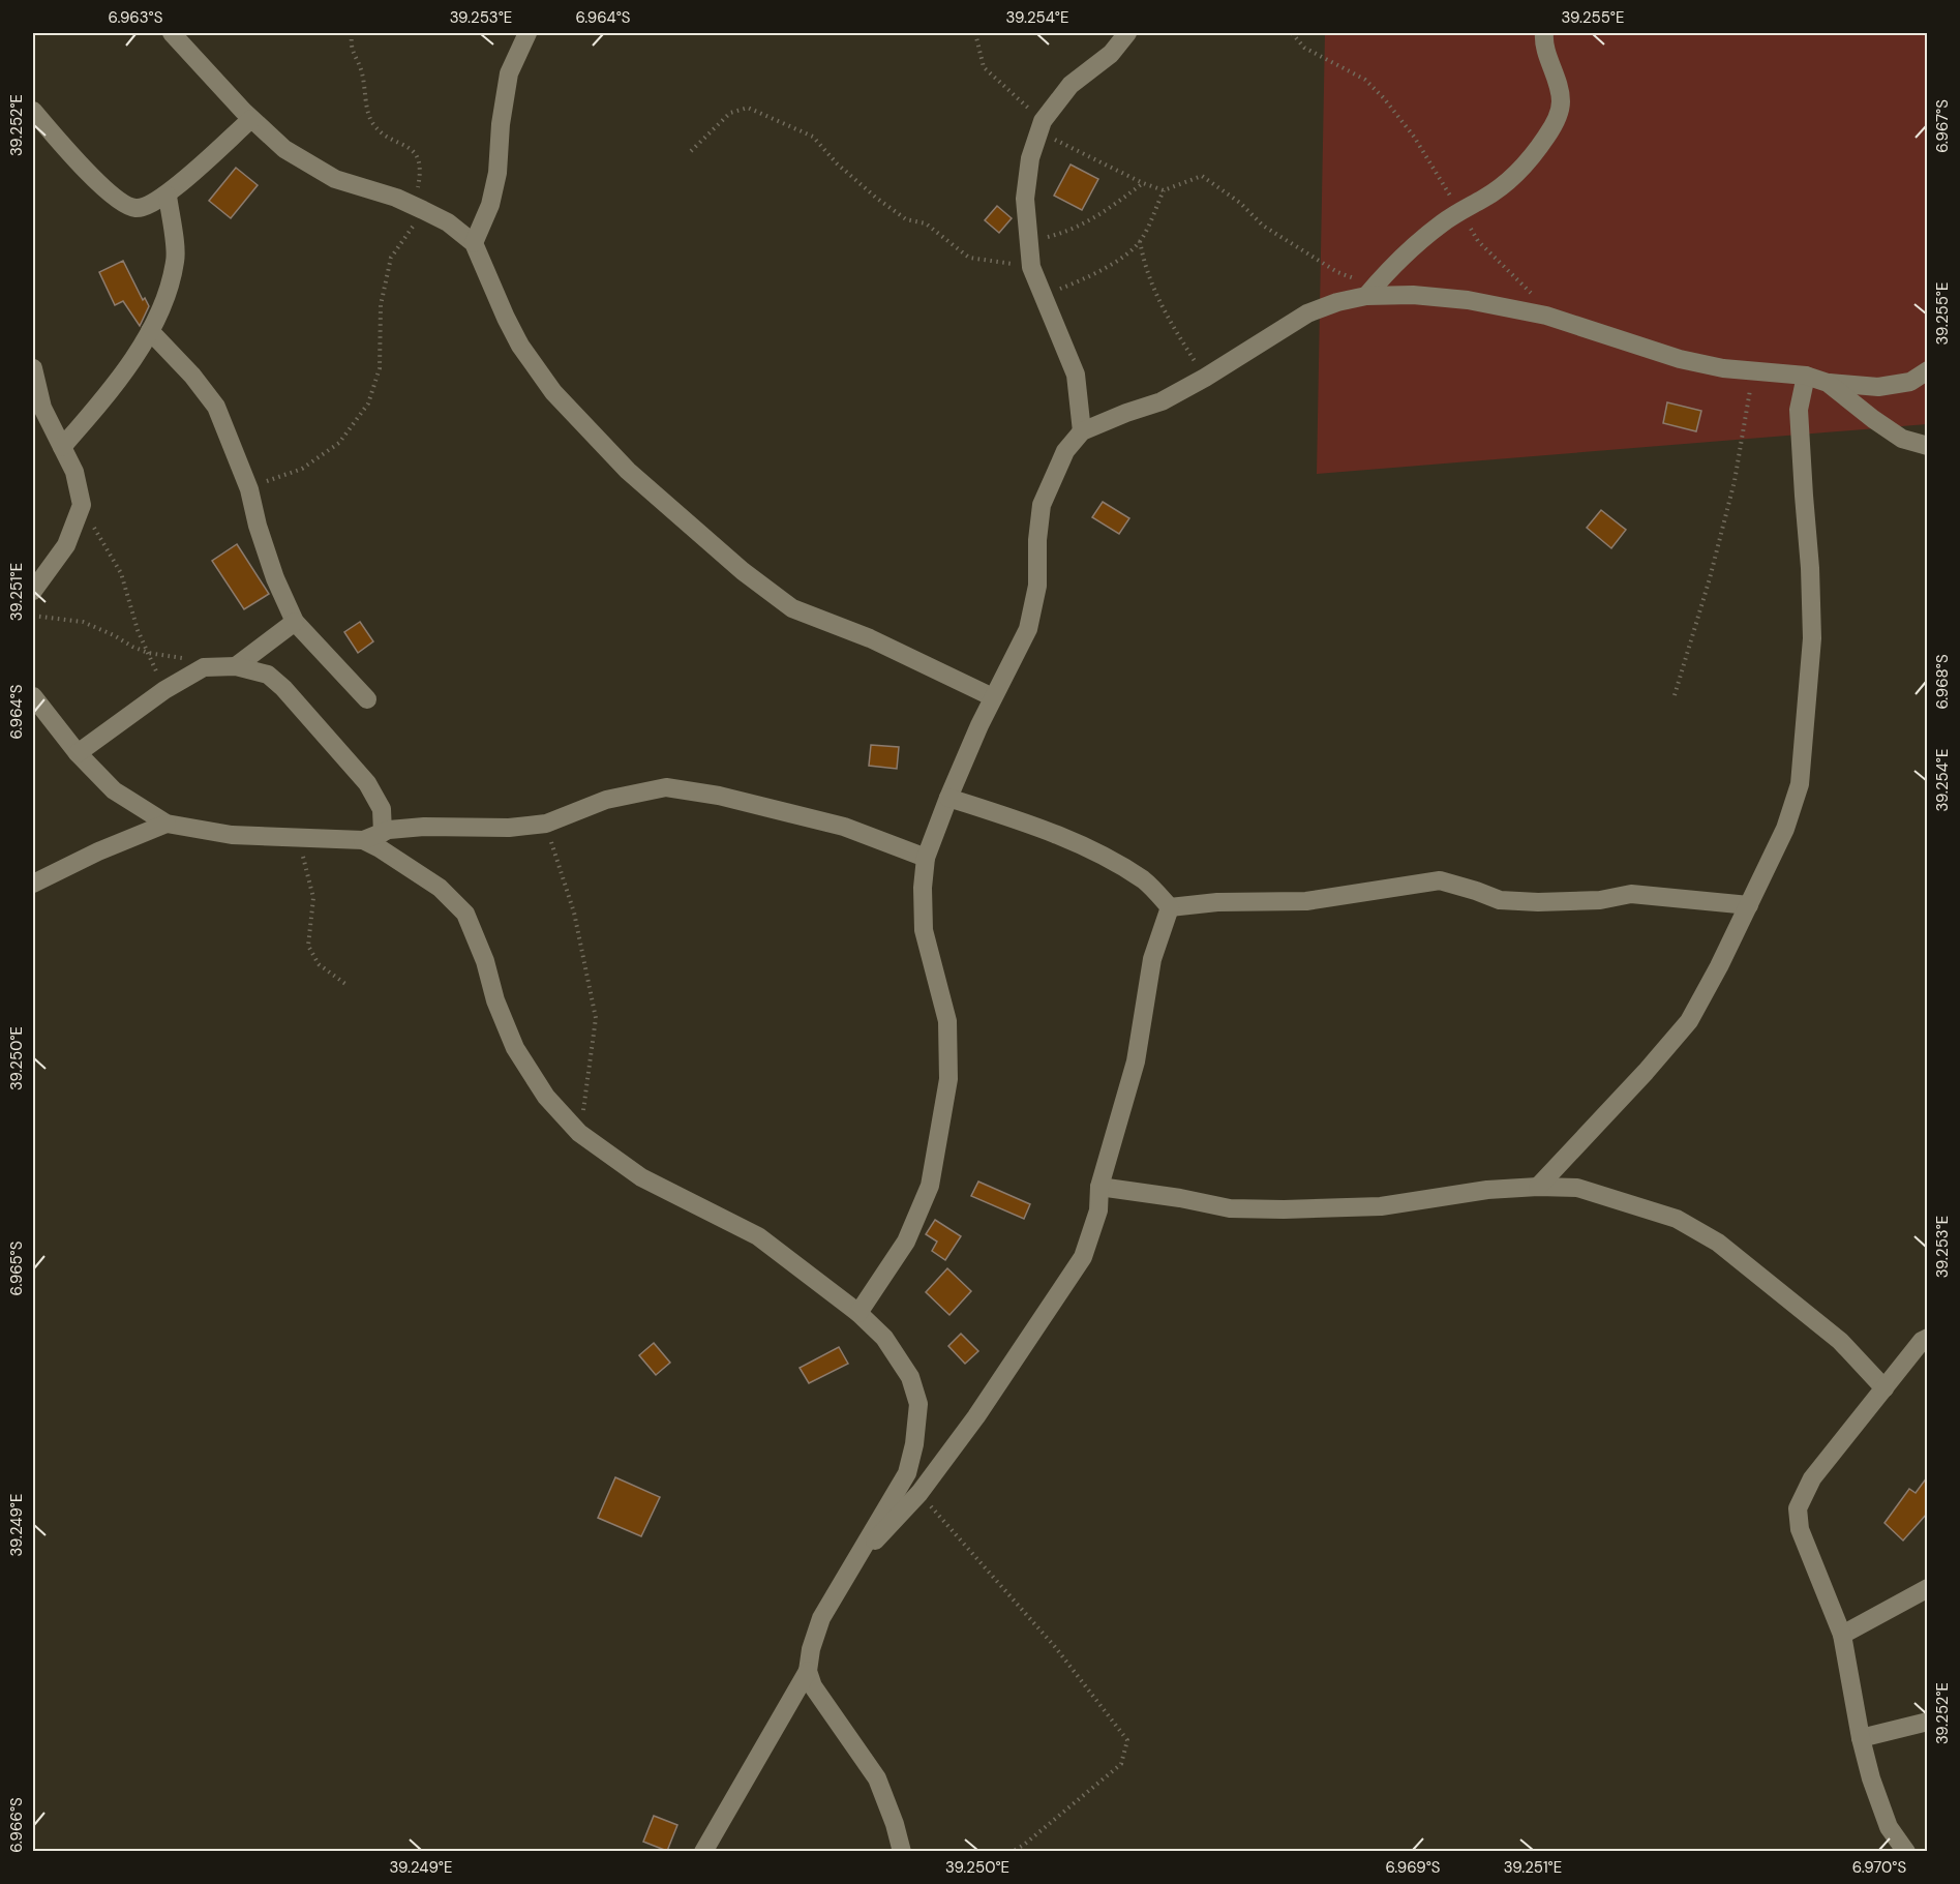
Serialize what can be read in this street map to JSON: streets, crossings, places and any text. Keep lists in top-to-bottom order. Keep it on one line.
{"coordinates":["6.963°S","39.253°E","6.964°S","39.254°E","39.255°E","39.252°E","6.967°S","39.251°E","6.968°S","39.250°E","6.965°S","39.249°E","6.966°S","6.969°S","6.970°S"]}
